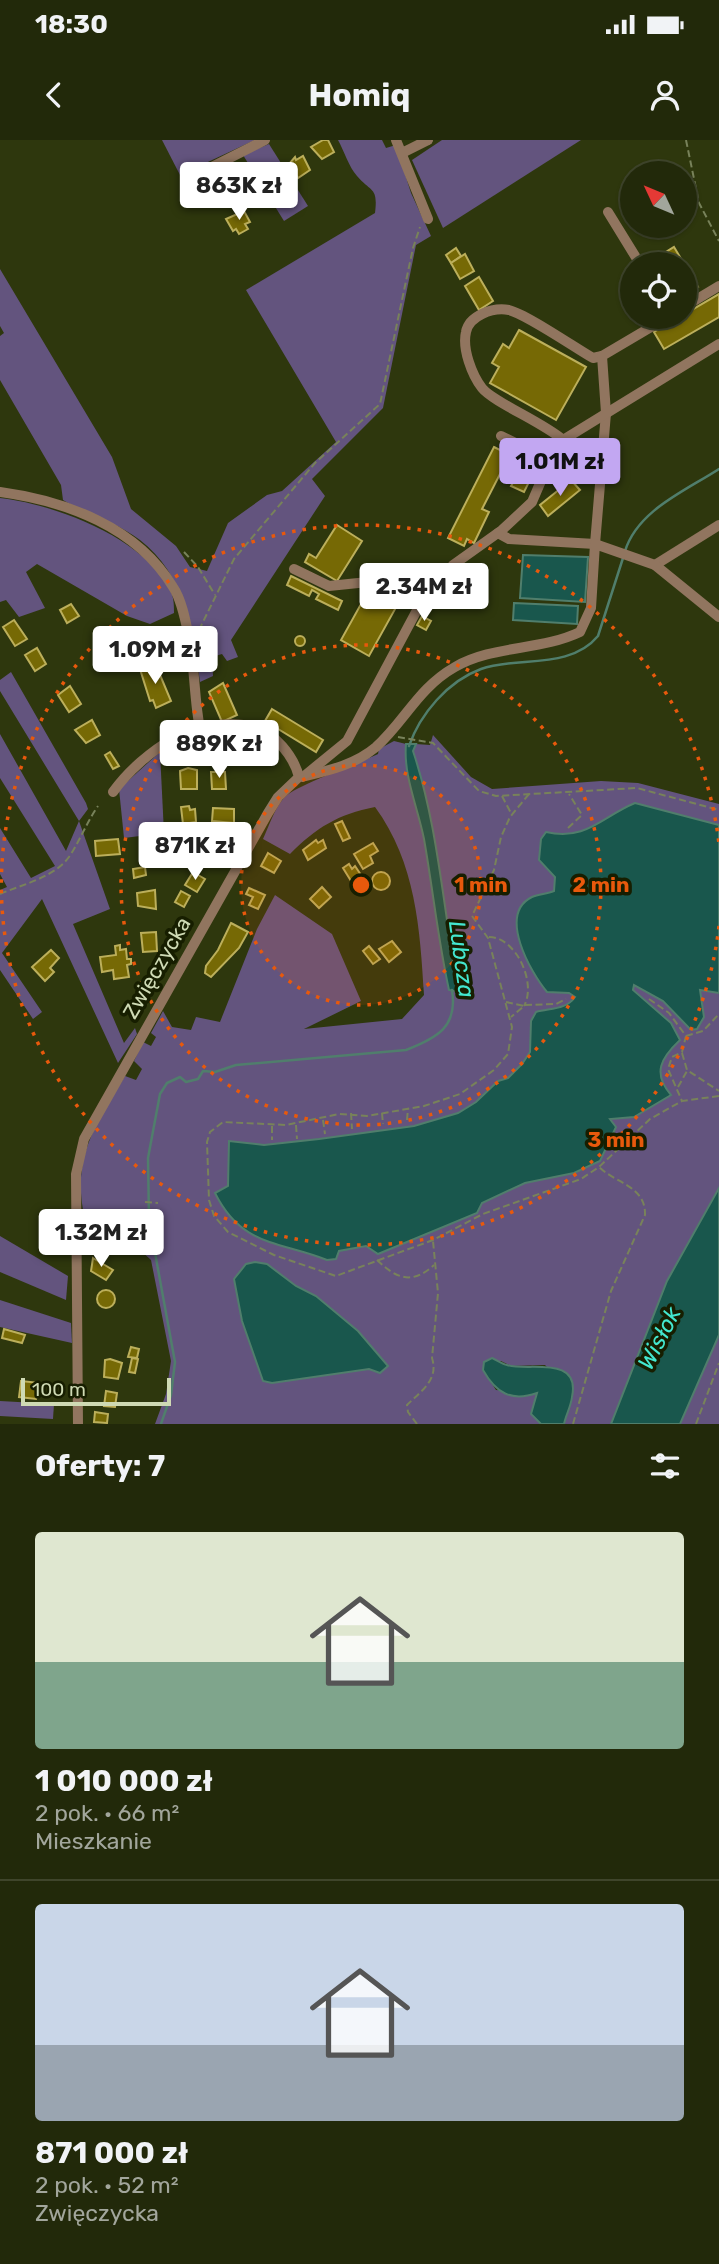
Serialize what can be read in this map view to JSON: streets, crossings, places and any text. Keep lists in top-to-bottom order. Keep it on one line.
{"streets":{"street":["Zwięczycka"]},"water":["Lubcza","Wisłok"],"scale_bar":"100 m","north":"top left","page":{"status":"18:30","header":"Homiq","price":["863K zł","1.01M zł","2.34M zł","1.09M zł","889K zł","871K zł","1.32M zł"],"scale":"100 m","heading":"Oferty: 7","list":[{"name":"1 010 000 zł","note":"2 pok. · 66 m² · Mieszkanie"},{"name":"871 000 zł","note":"2 pok. · 52 m² · Zwięczycka"}]},"rings":["1 min","2 min","3 min"]}
